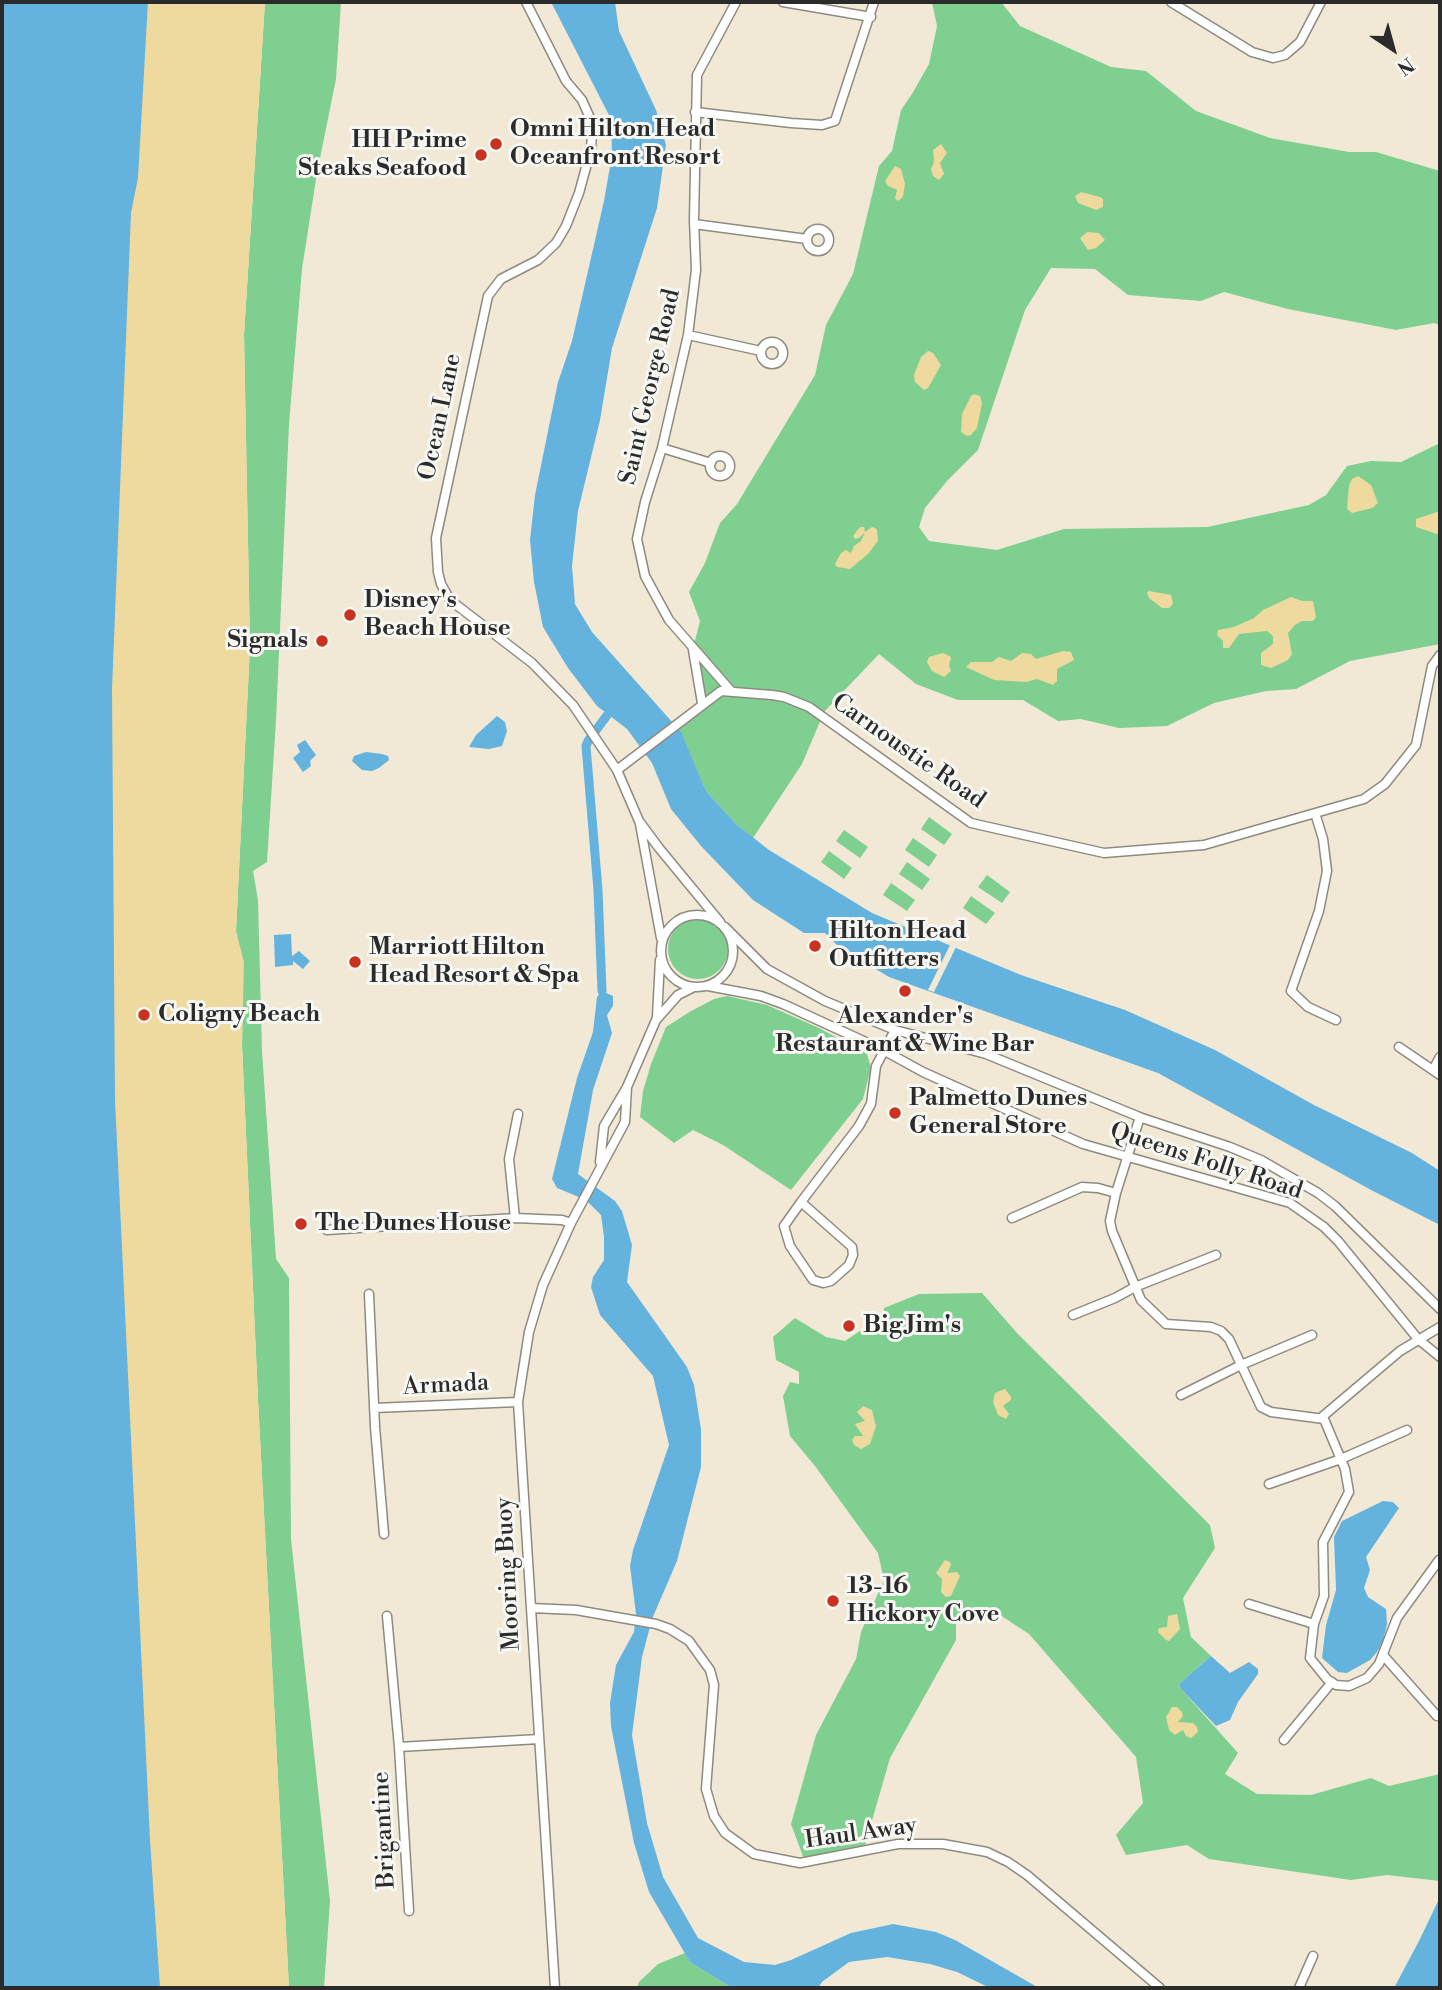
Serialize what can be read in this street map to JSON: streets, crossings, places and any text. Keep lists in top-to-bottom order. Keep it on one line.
{"streets":{"street":["Saint George Road","Ocean Lane","Carnoustie Road","Queens Folly Road","Armada","Mooring Buoy","Brigantine","Haul Away"]},"crossings":[["Saint George Road","Carnoustie Road"],["Ocean Lane","Carnoustie Road"],["Ocean Lane","Queens Folly Road"],["Ocean Lane","Mooring Buoy"],["Queens Folly Road","Mooring Buoy"],["Armada","Mooring Buoy"],["Mooring Buoy","Brigantine"],["Mooring Buoy","Haul Away"]],"places":["Omni Hilton Head Oceanfront Resort","HH Prime Steaks Seafood","Disney's Beach House","Signals","Hilton Head Outfitters","Marriott Hilton Head Resort & Spa","Alexander's Restaurant & Wine Bar","Coligny Beach","Palmetto Dunes General Store","The Dunes House","Big Jim's","13-16 Hickory Cove"],"north":"bottom right"}
